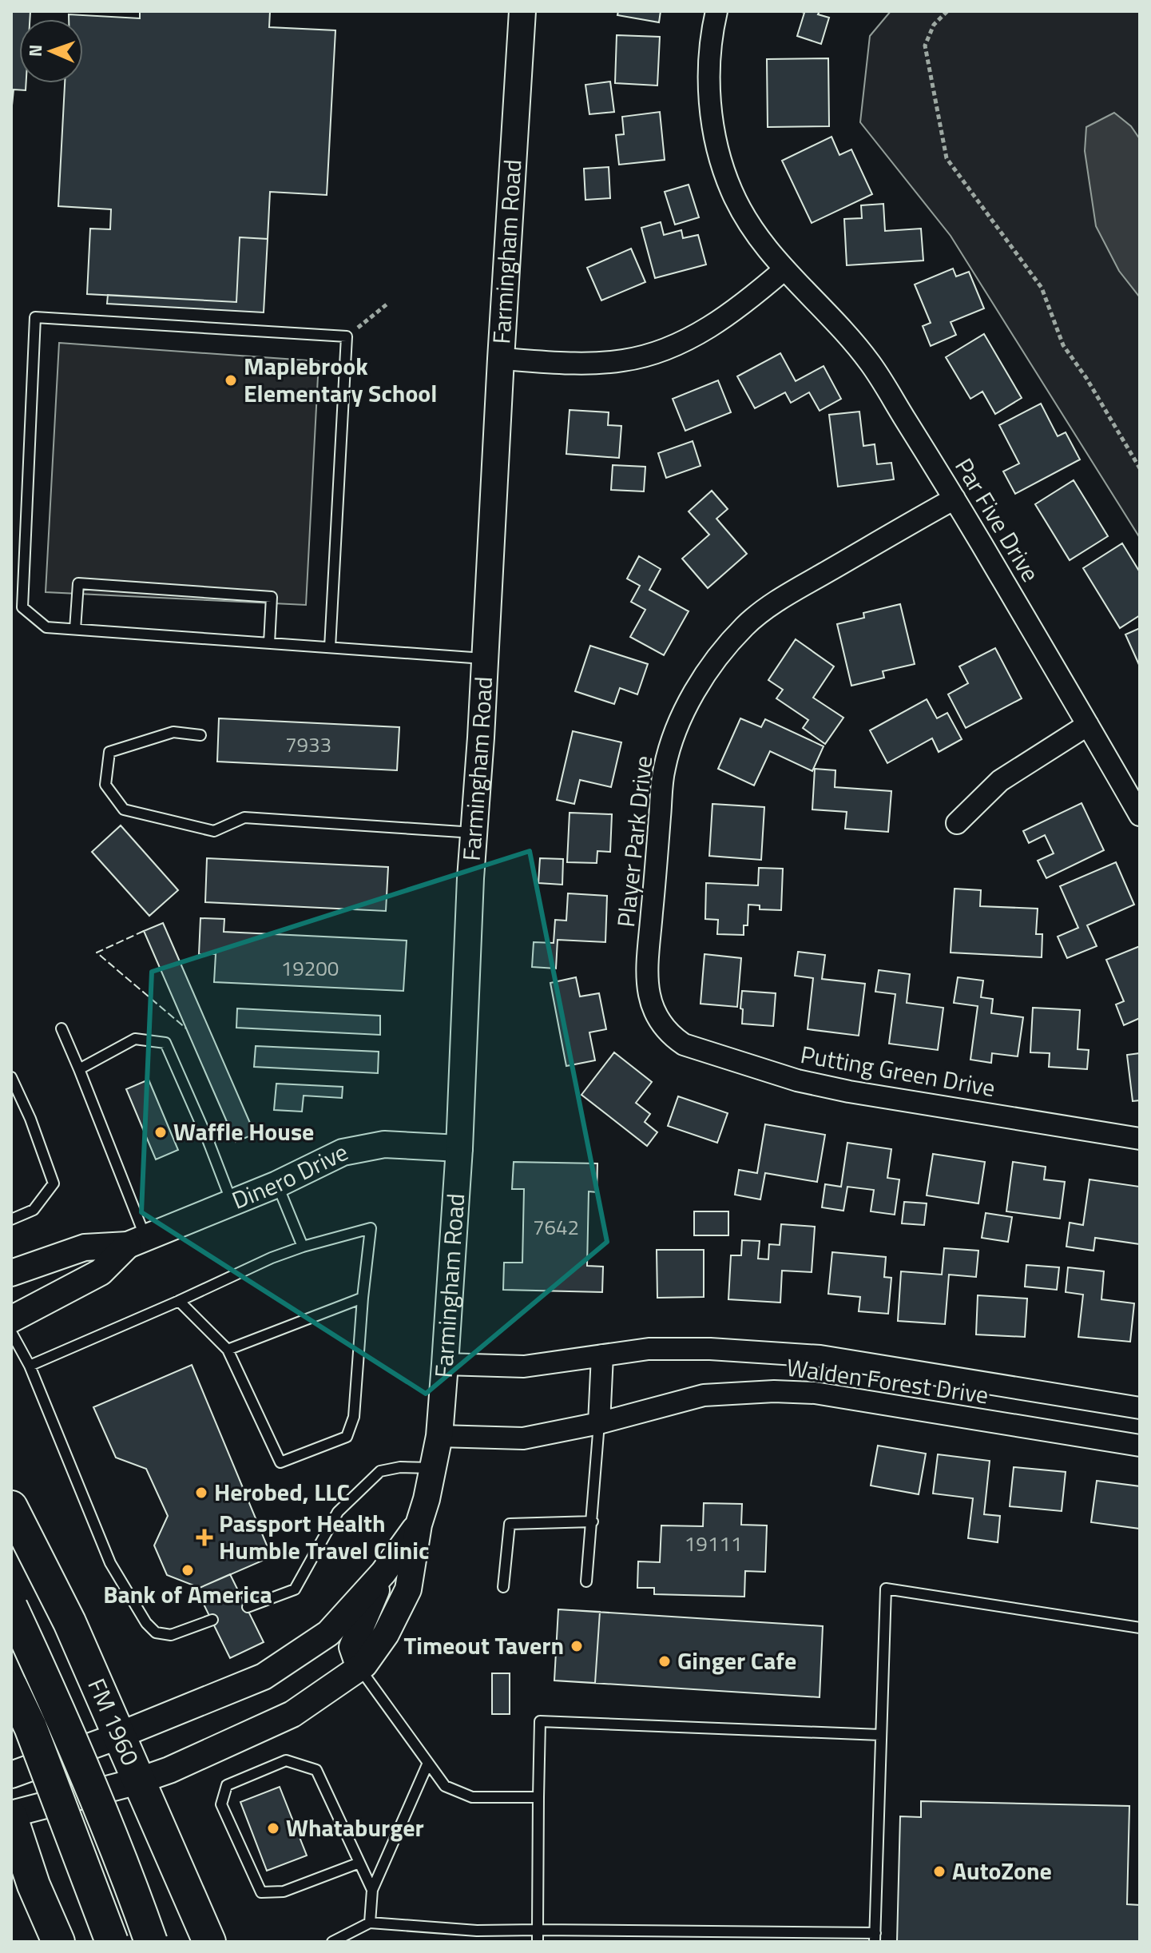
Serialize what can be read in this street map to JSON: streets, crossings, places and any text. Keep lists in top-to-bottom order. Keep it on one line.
{"streets":{"main road":["FM 1960"],"street":["Farmingham Road","Par Five Drive","Player Park Drive","Putting Green Drive","Dinero Drive","Walden Forest Drive"]},"crossings":[["Farmingham Road","Dinero Drive"],["Farmingham Road","Walden Forest Drive"],["Farmingham Road","FM 1960"],["Par Five Drive","Player Park Drive"],["Player Park Drive","Putting Green Drive"]],"places":{"other":["Maplebrook Elementary School","Waffle House","Herobed, LLC","Bank of America","Timeout Tavern","Ginger Cafe","Whataburger","AutoZone"],"health":["Passport Health Humble Travel Clinic"]},"house_numbers":["7933","19200","7642","19111"],"north":"left"}
